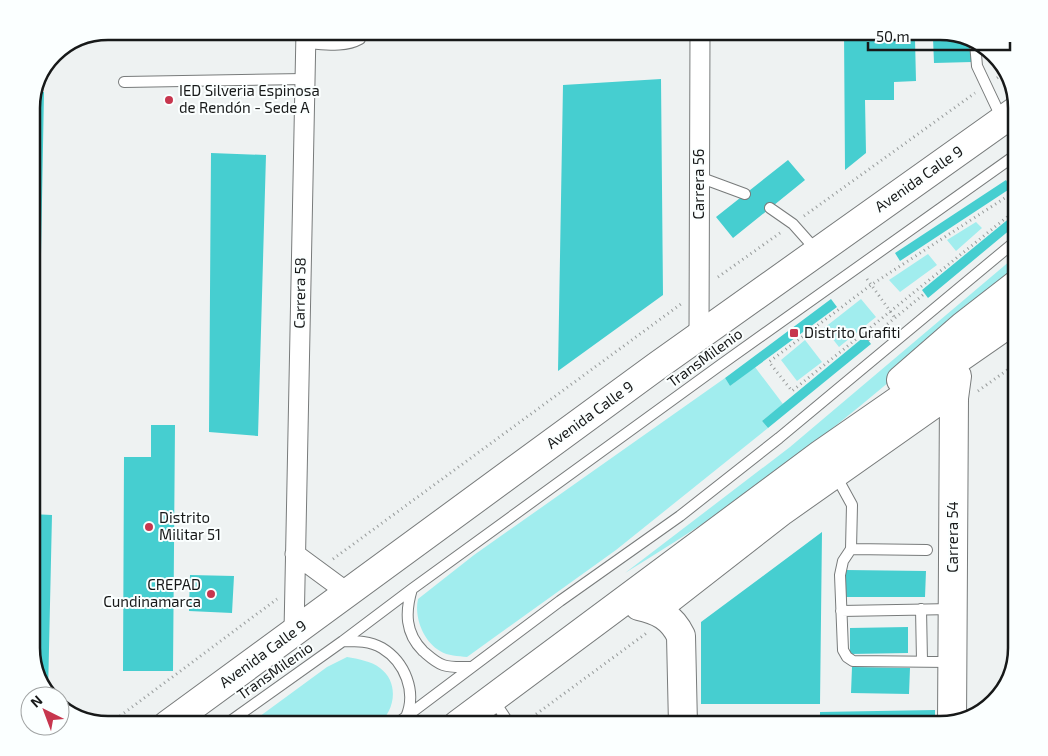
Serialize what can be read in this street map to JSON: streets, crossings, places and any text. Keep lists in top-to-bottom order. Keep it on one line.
{"streets":{"main road":["Avenida Calle 9","Carrera 54"],"street":["Carrera 56","Carrera 58"],"lane":["TransMilenio"]},"crossings":[["Avenida Calle 9","Carrera 56"],["Avenida Calle 9","Carrera 58"]],"places":{"other":["IED Silveria Espinosa de Rendón - Sede A","Distrito Militar 51","CREPAD Cundinamarca"],"transit":["Distrito Grafiti"]},"scale_bar":"50 m","north":"top left"}
